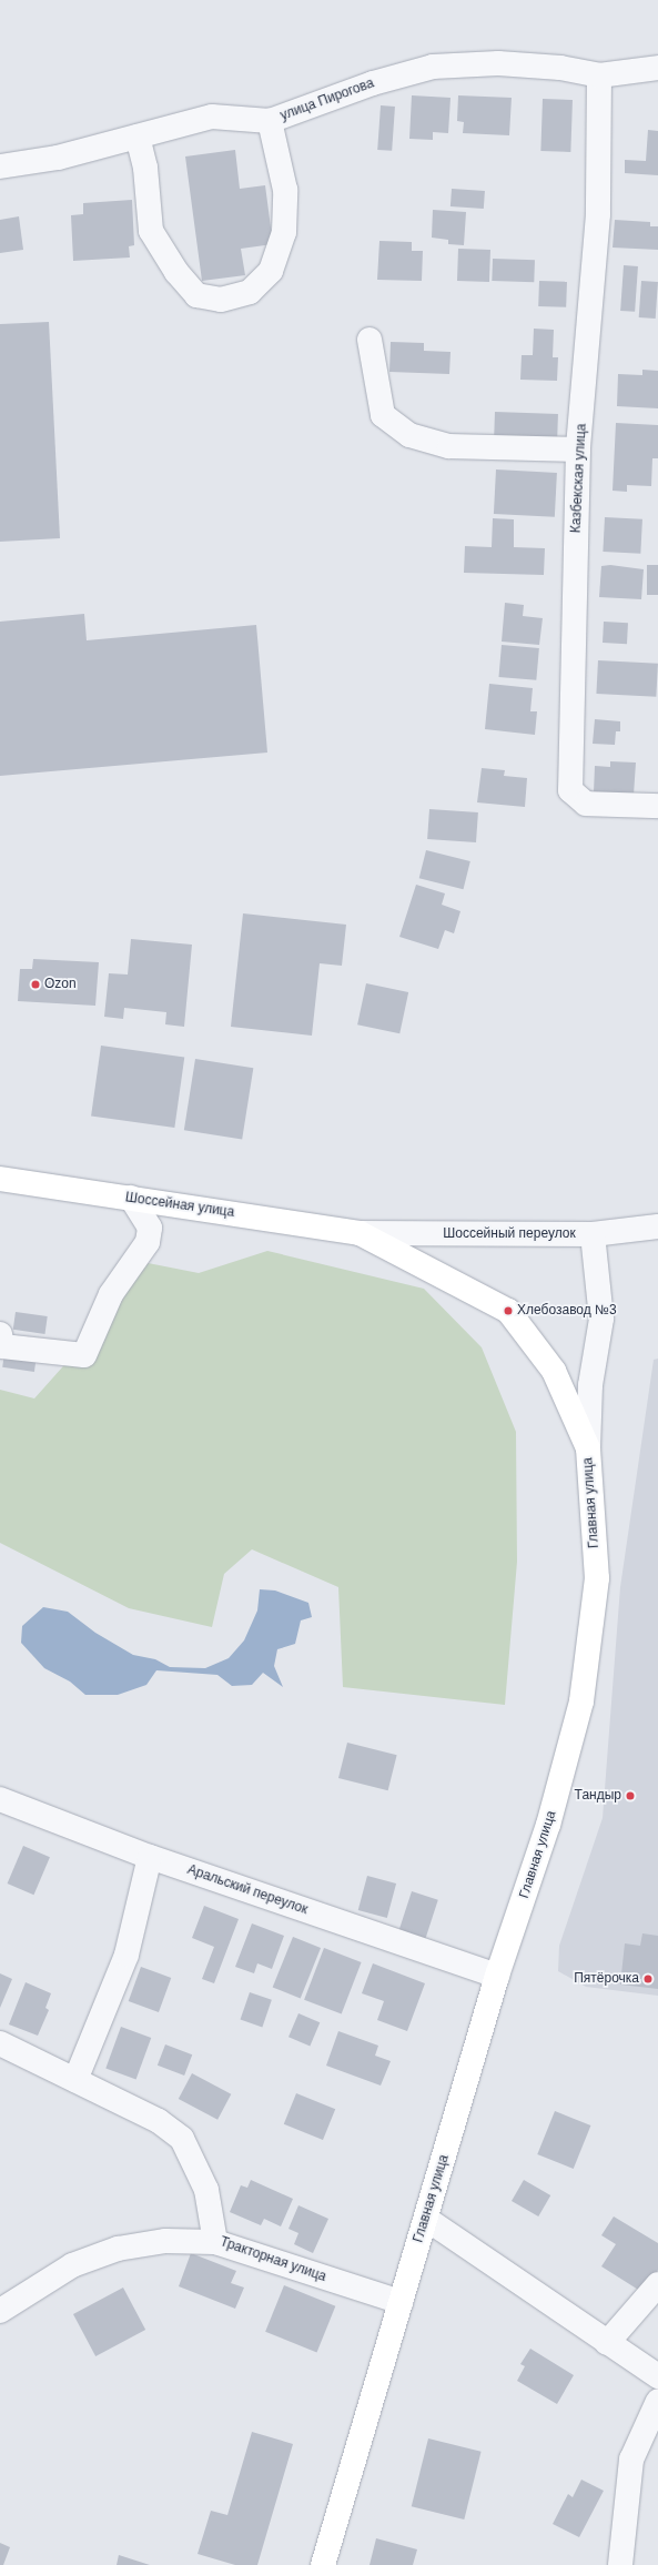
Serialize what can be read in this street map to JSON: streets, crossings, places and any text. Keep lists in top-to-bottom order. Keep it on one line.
{"streets":{"main road":["Шоссейная улица","Главная улица"],"street":["улица Пирогова","Казбекская улица","Шоссейный переулок","Аральский переулок","Тракторная улица"]},"crossings":[["улица Пирогова","Казбекская улица"],["Шоссейная улица","Шоссейный переулок"],["Шоссейная улица","Главная улица"],["Шоссейный переулок","Главная улица"],["Главная улица","Аральский переулок"],["Главная улица","Тракторная улица"]],"places":["Ozon","Хлебозавод №3","Тандыр","Пятёрочка"]}
